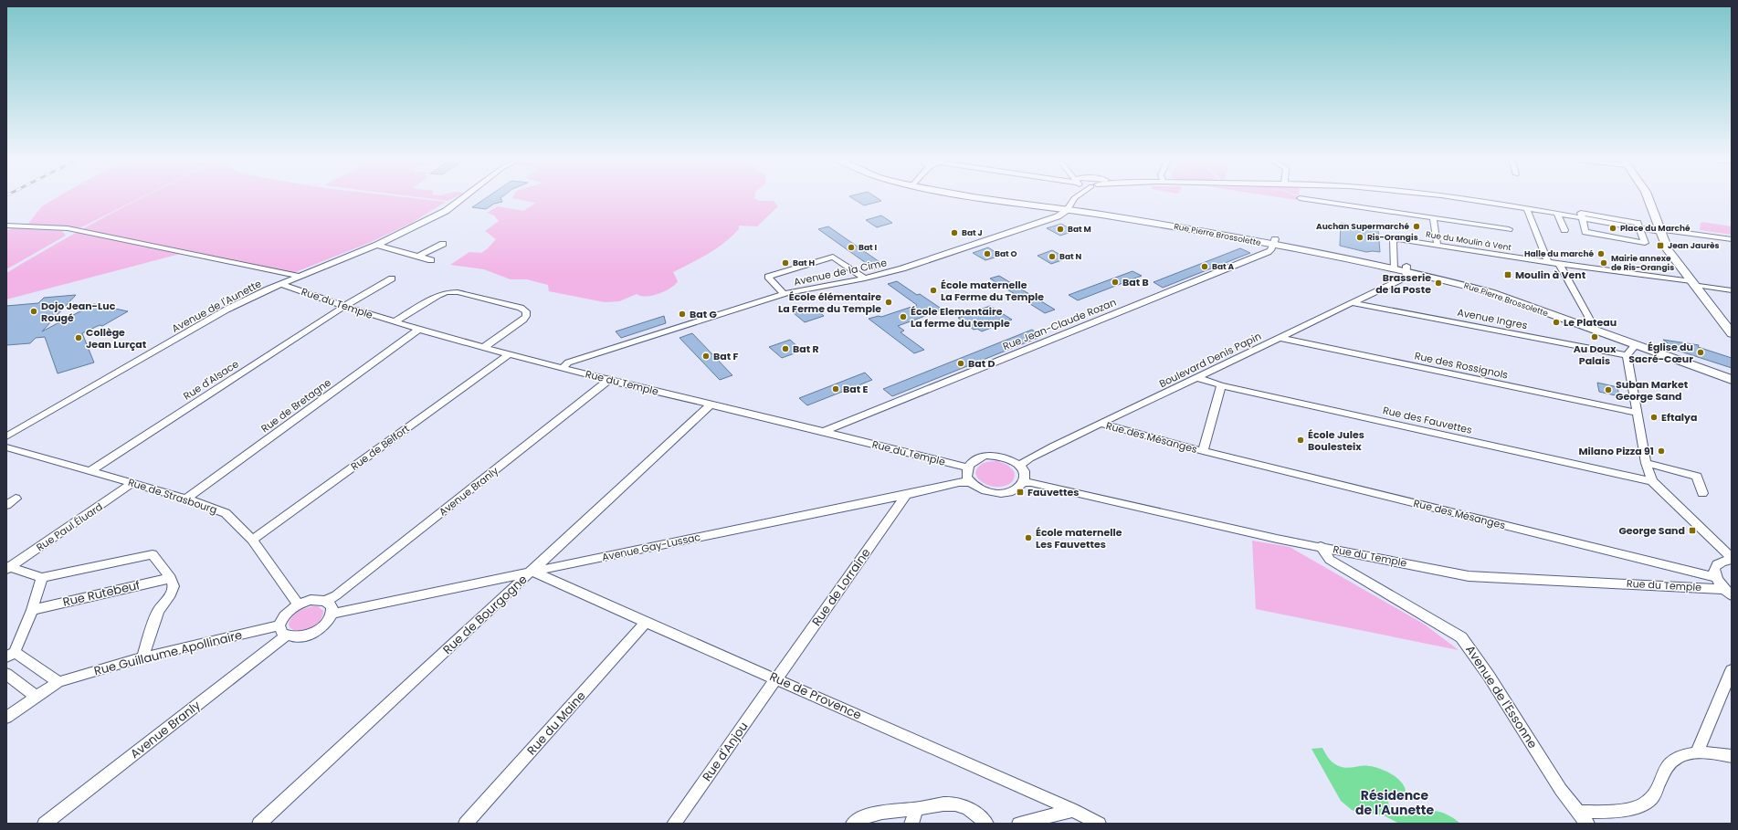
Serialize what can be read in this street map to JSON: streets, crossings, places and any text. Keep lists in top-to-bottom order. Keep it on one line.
{"streets":{"main road":["Rue Pierre Brossolette"],"street":["Rue du Moulin à Vent","Avenue de la Cime","Rue du Temple","Avenue de l'Aunette","Avenue Ingres","Rue Jean-Claude Rozan","Boulevard Denis Papin","Rue des Rossignols","Rue d'Alsace","Rue de Bretagne","Rue des Fauvettes","Rue des Mésanges","Rue de Belfort","Avenue Branly","Rue de Strasbourg","Rue Paul Éluard","Avenue Gay-Lussac","Rue de Lorraine","Rue Rutebeuf","Rue de Bourgogne","Rue Guillaume Apollinaire","Rue de Provence","Avenue de l'Essonne","Rue du Maine","Rue d'Anjou"]},"crossings":[["Rue Pierre Brossolette","Rue du Moulin à Vent"],["Rue Pierre Brossolette","Avenue de la Cime"],["Rue Pierre Brossolette","Rue Jean-Claude Rozan"],["Rue Pierre Brossolette","Boulevard Denis Papin"],["Avenue de la Cime","Rue du Temple"],["Rue du Temple","Avenue de l'Aunette"],["Rue du Temple","Rue Jean-Claude Rozan"],["Rue du Temple","Boulevard Denis Papin"],["Rue du Temple","Rue d'Alsace"],["Rue du Temple","Rue de Bretagne"],["Rue du Temple","Rue de Belfort"],["Rue du Temple","Avenue Branly"],["Rue du Temple","Avenue Gay-Lussac"],["Rue du Temple","Rue de Bourgogne"],["Rue du Temple","Avenue de l'Essonne"],["Avenue Ingres","Boulevard Denis Papin"],["Boulevard Denis Papin","Rue des Rossignols"],["Boulevard Denis Papin","Rue des Fauvettes"],["Boulevard Denis Papin","Rue des Mésanges"],["Boulevard Denis Papin","Avenue Gay-Lussac"],["Rue d'Alsace","Rue de Strasbourg"],["Rue de Bretagne","Rue de Strasbourg"],["Rue des Fauvettes","Rue des Mésanges"],["Rue de Belfort","Rue de Strasbourg"],["Avenue Branly","Rue de Strasbourg"],["Avenue Branly","Avenue Gay-Lussac"],["Avenue Branly","Rue Guillaume Apollinaire"],["Rue de Strasbourg","Rue Paul Éluard"],["Rue de Strasbourg","Avenue Gay-Lussac"],["Rue de Strasbourg","Rue Guillaume Apollinaire"],["Avenue Gay-Lussac","Rue de Lorraine"],["Avenue Gay-Lussac","Rue de Bourgogne"],["Avenue Gay-Lussac","Rue Guillaume Apollinaire"],["Avenue Gay-Lussac","Rue de Provence"],["Rue de Lorraine","Rue de Provence"],["Rue de Lorraine","Rue d'Anjou"],["Rue de Bourgogne","Rue de Provence"],["Rue de Provence","Rue du Maine"],["Rue de Provence","Rue d'Anjou"]],"districts":["Résidence de l'Aunette"],"places":{"other":["Auchan Supermarché","Place du Marché","Bat M","Bat J","Ris-Orangis","Bat I","Bat O","Halle du marché","Bat N","Bat H","Mairie annexe de Ris-Orangis","Bat A","Bat B","Brasserie de la Poste","École maternelle La Ferme du Temple","École élémentaire La Ferme du Temple","Dojo Jean-Luc Rougé","Bat G","École Elementaire La ferme du temple","Le Plateau","Au Doux Palais","Collège Jean Lurçat","Bat R","Église du Sacré-Cœur","Bat F","Bat D","Bat E","Suban Market George Sand","Eftalya","École Jules Boulesteix","Milano Pizza 91","École maternelle Les Fauvettes"],"transit":["Jean Jaurès","Moulin à Vent","Fauvettes","George Sand"]}}
